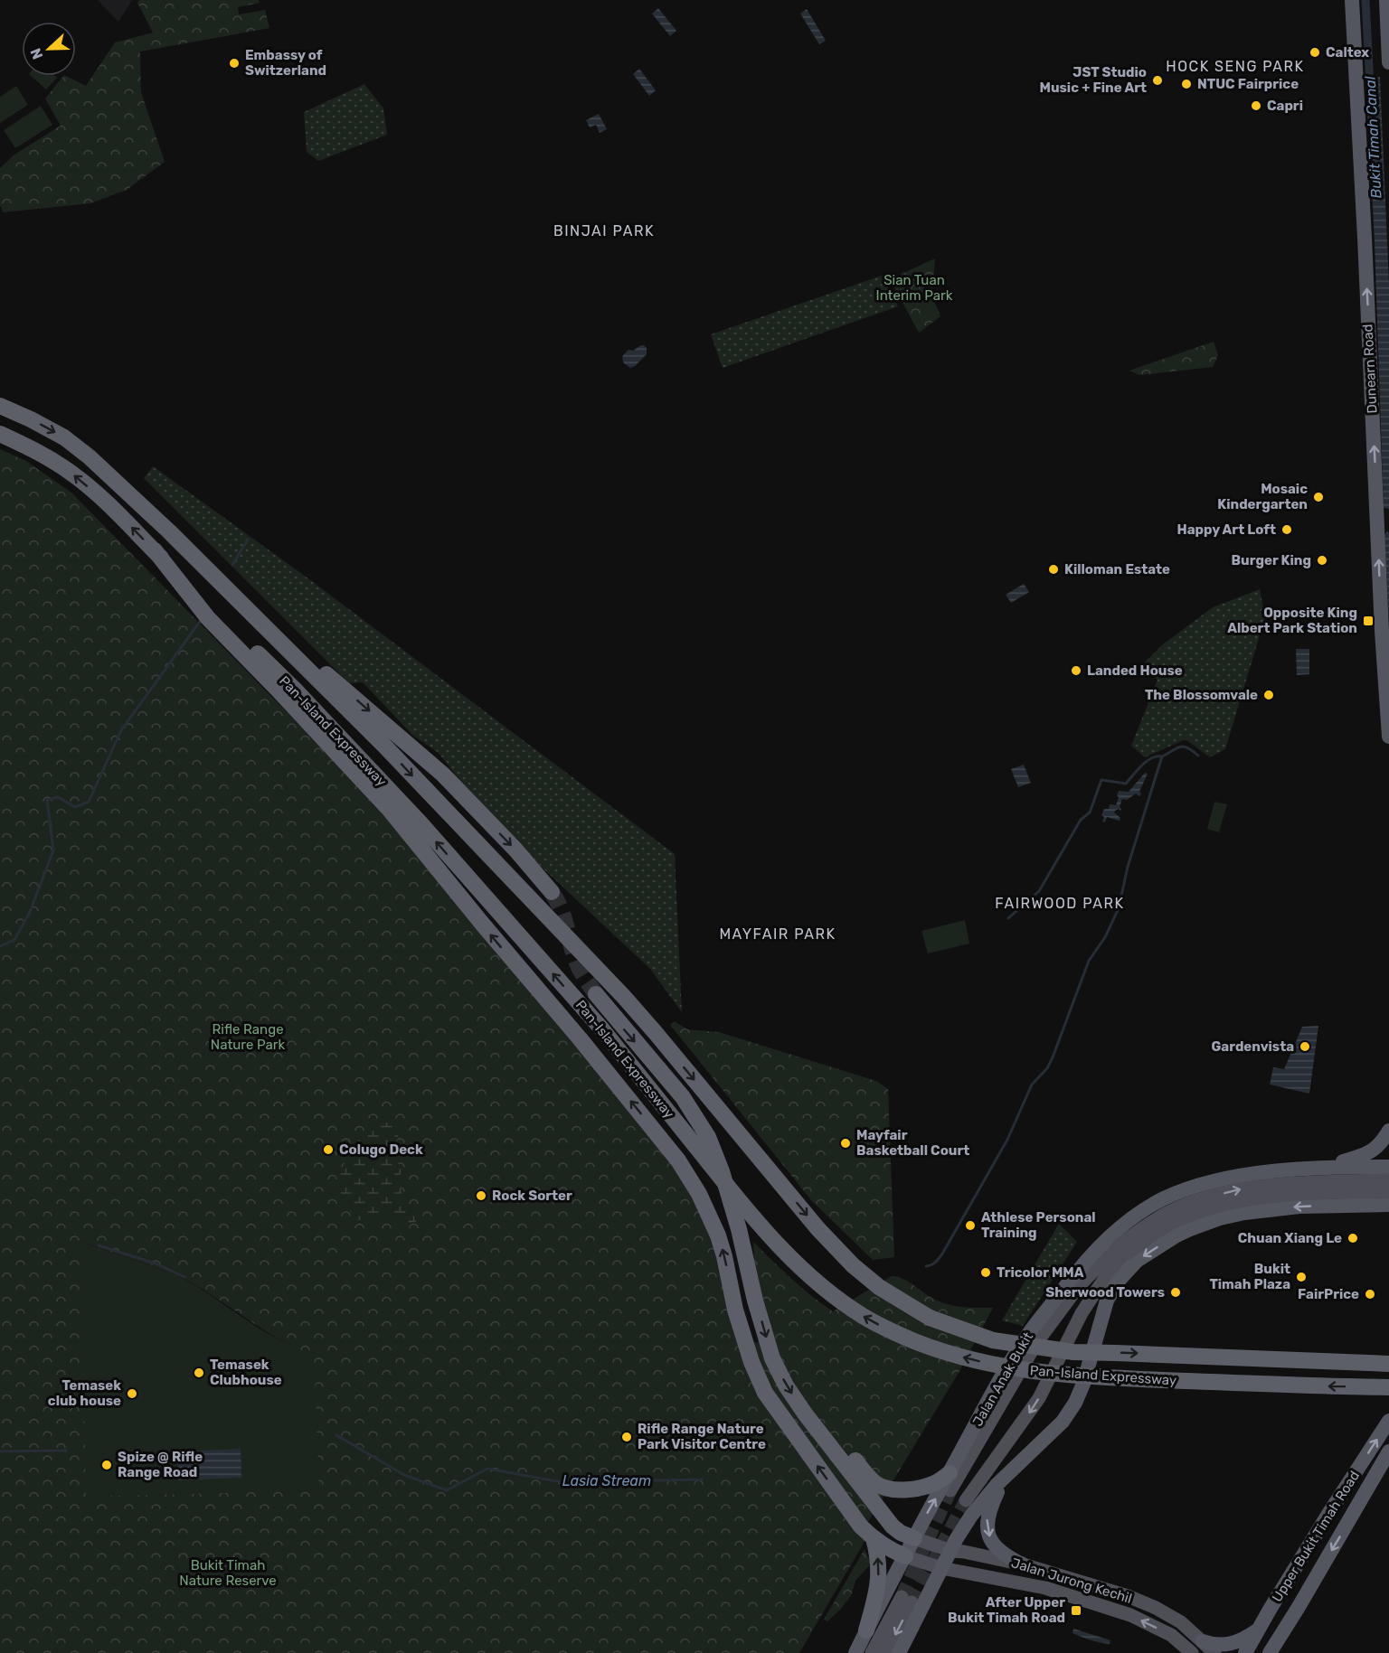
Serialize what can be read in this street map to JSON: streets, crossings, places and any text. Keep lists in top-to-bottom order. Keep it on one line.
{"streets":{"highway":["Dunearn Road","Pan-Island Expressway","Jalan Anak Bukit","Upper Bukit Timah Road"],"main road":["Jalan Jurong Kechil"]},"crossings":[["Jalan Anak Bukit","Jalan Jurong Kechil"]],"one_way":["Dunearn Road"],"districts":["HOCK SENG PARK","BINJAI PARK","FAIRWOOD PARK","MAYFAIR PARK"],"water":["Bukit Timah Canal","Lasia Stream"],"parks":["Sian Tuan Interim Park","Rifle Range Nature Park","Bukit Timah Nature Reserve"],"places":{"other":["Caltex","Embassy of Switzerland","JST Studio Music + Fine Art","NTUC Fairprice","Capri","Mosaic Kindergarten","Happy Art Loft","Burger King","Killoman Estate","Landed House","The Blossomvale","Gardenvista","Mayfair Basketball Court","Colugo Deck","Rock Sorter","Athlese Personal Training","Chuan Xiang Le","Tricolor MMA","Bukit Timah Plaza","Sherwood Towers","FairPrice","Temasek Clubhouse","Temasek club house","Rifle Range Nature Park Visitor Centre","Spize @ Rifle Range Road"],"transit":["Opposite King Albert Park Station","After Upper Bukit Timah Road"]},"north":"left"}
